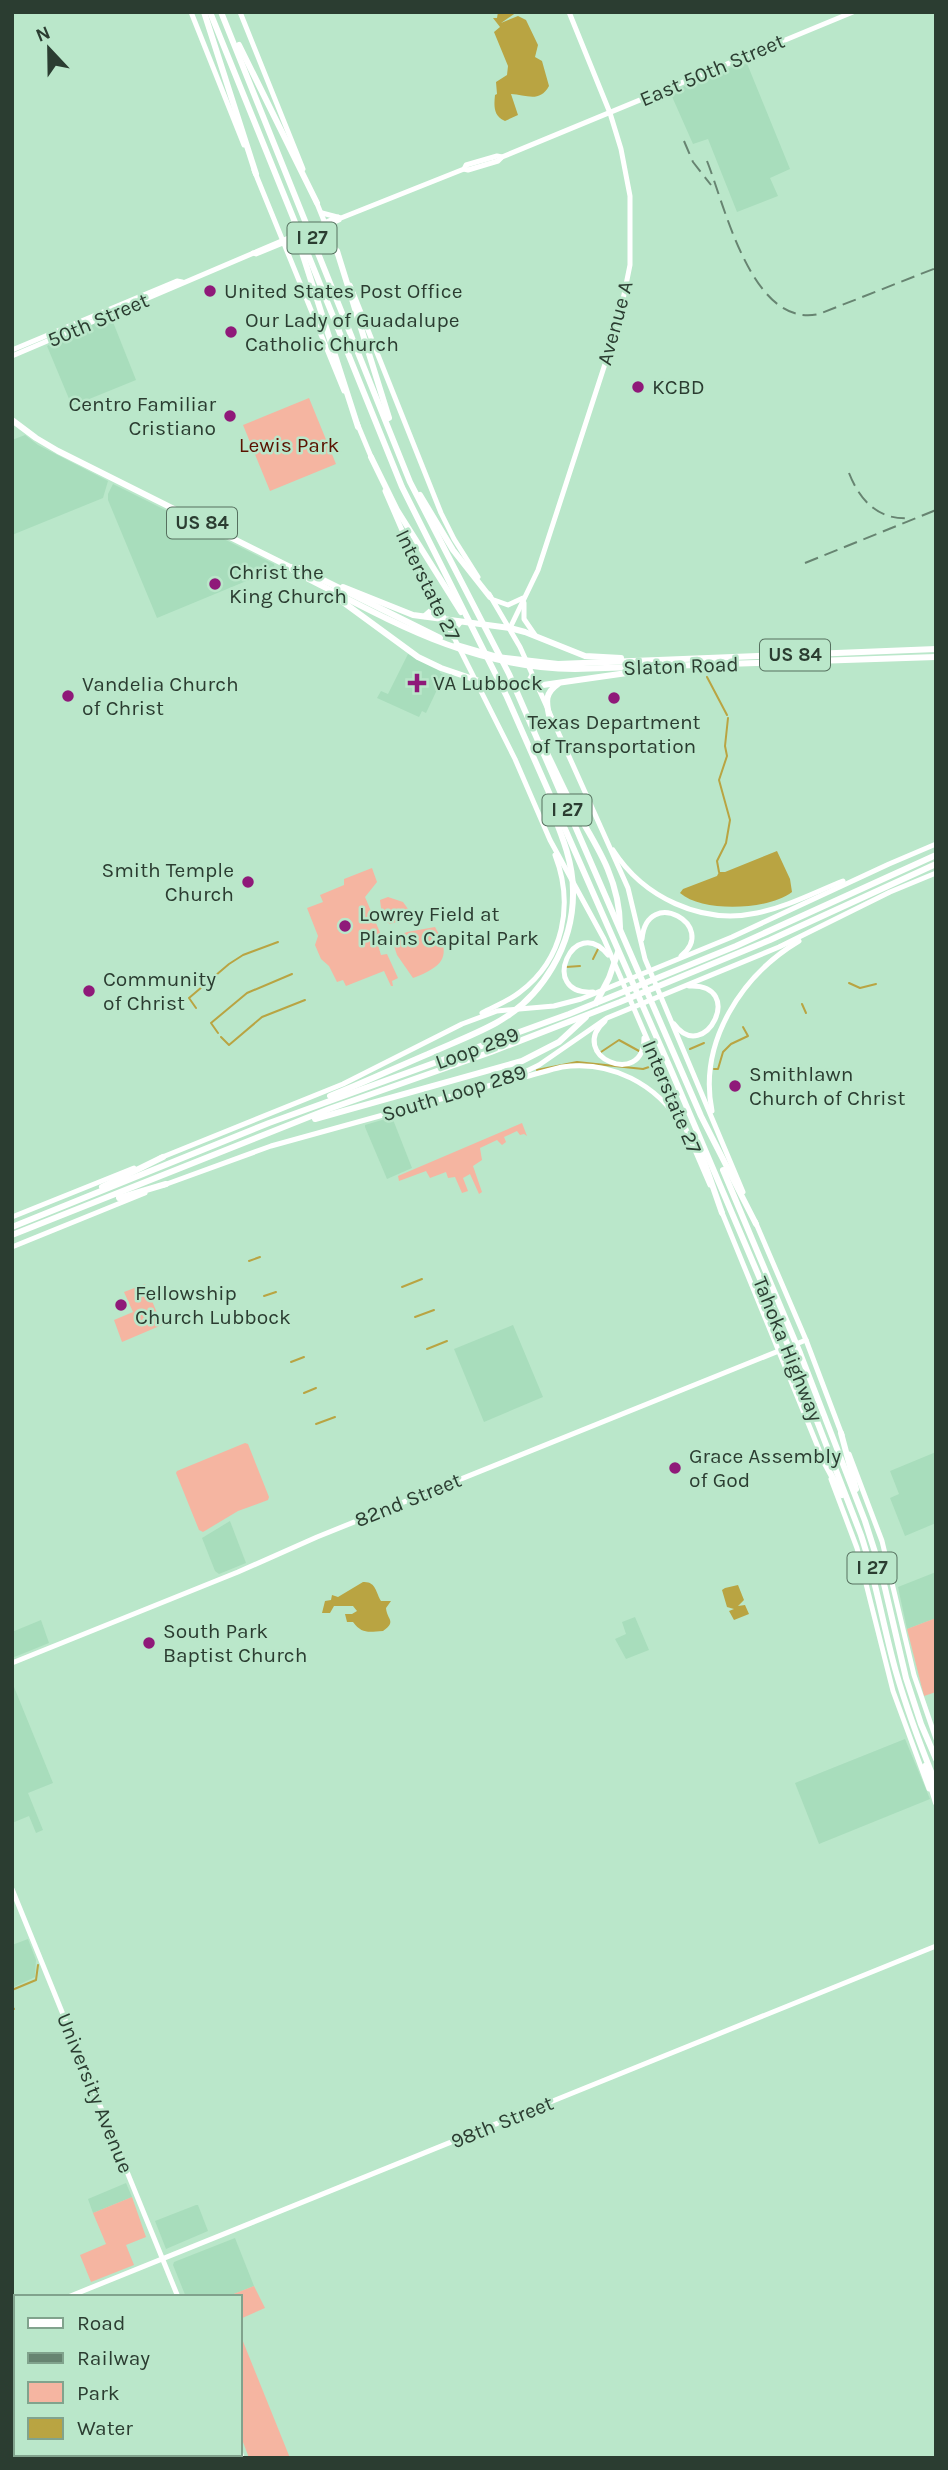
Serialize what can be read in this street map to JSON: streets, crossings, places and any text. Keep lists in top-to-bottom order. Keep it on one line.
{"streets":{"highway":["I 27","US 84","Slaton Road","Loop 289","Tahoka Highway"],"main road":["East 50th Street","50th Street","Avenue A","Interstate 27","South Loop 289","82nd Street","University Avenue","98th Street"]},"crossings":[["East 50th Street","50th Street"],["East 50th Street","Avenue A"],["I 27","Tahoka Highway"],["50th Street","Avenue A"],["50th Street","Interstate 27"],["Avenue A","Interstate 27"],["US 84","Slaton Road"],["Interstate 27","Tahoka Highway"],["Interstate 27","82nd Street"],["University Avenue","98th Street"]],"parks":["Lewis Park"],"places":{"other":["United States Post Office","Our Lady of Guadalupe Catholic Church","KCBD","Centro Familiar Cristiano","Christ the King Church","Vandelia Church of Christ","Texas Department of Transportation","Smith Temple Church","Lowrey Field at Plains Capital Park","Community of Christ","Smithlawn Church of Christ","Fellowship Church Lubbock","Grace Assembly of God","South Park Baptist Church"],"health":["VA Lubbock"]},"legend":["Road","Railway","Park","Water"],"north":"top"}
